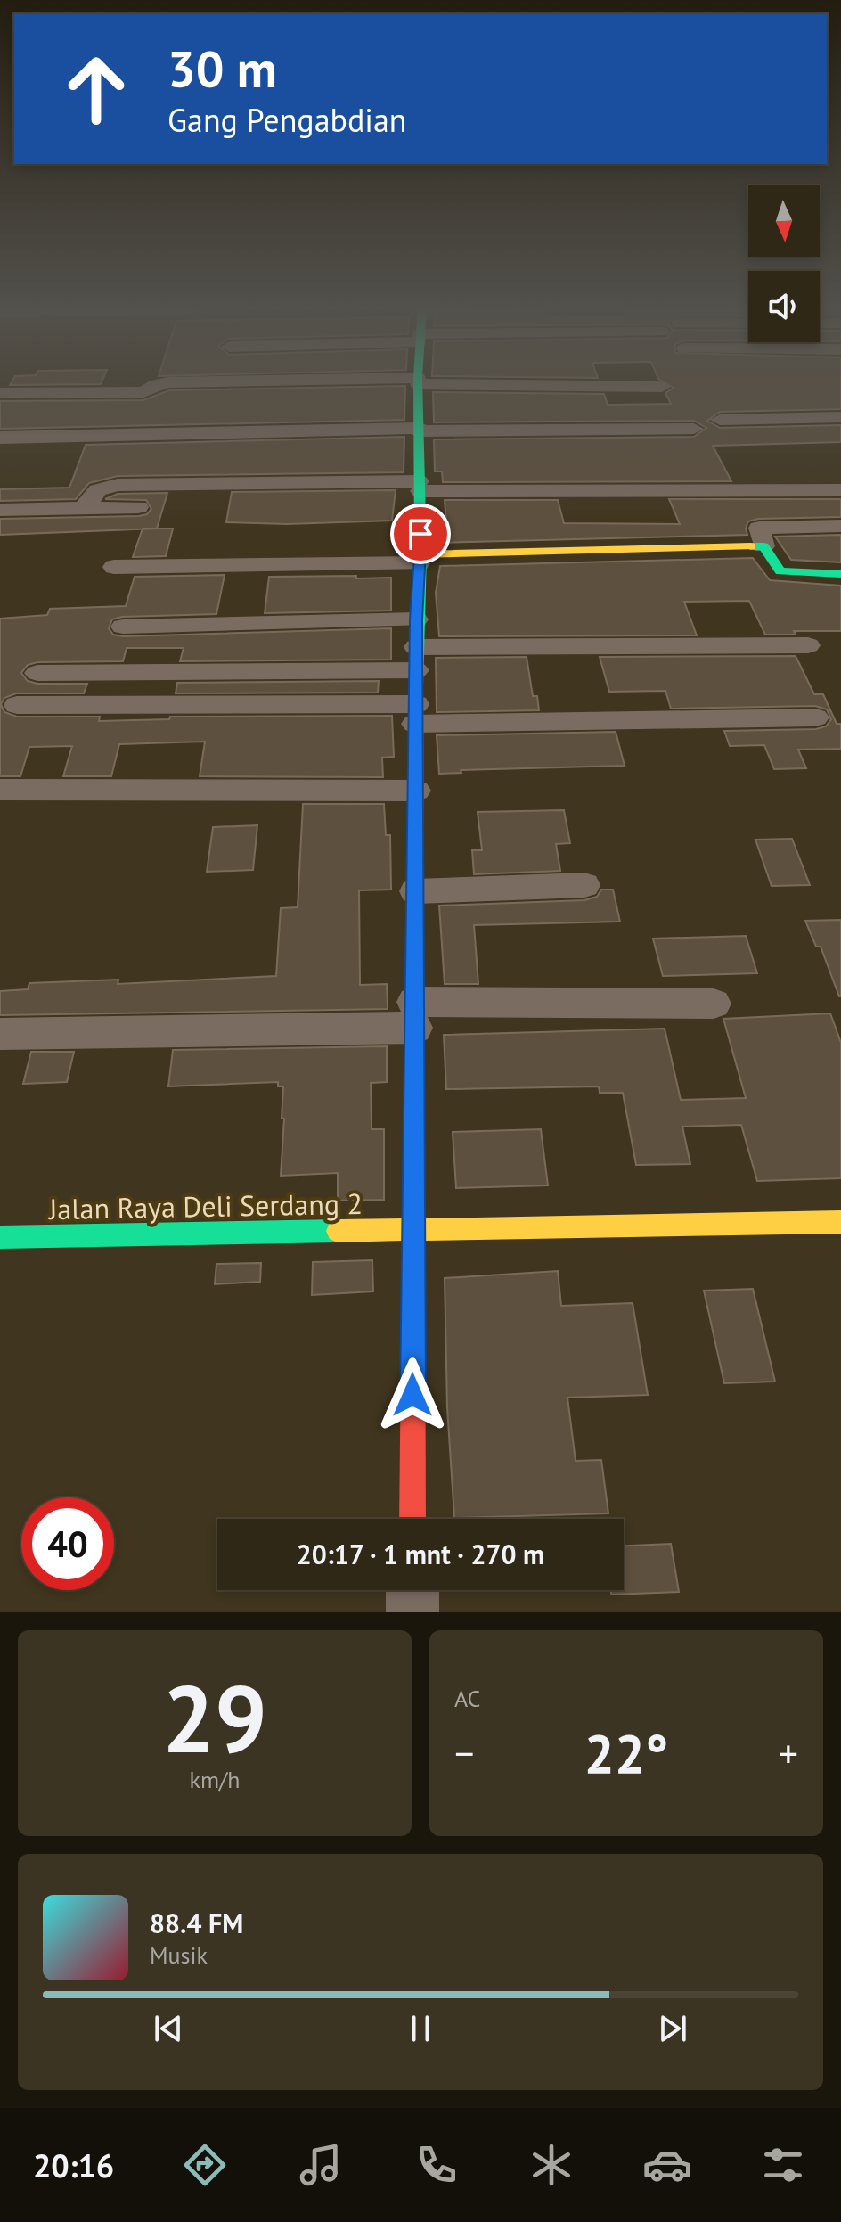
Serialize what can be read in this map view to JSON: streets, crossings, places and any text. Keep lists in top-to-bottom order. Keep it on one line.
{"streets":{"street":["Jalan Raya Deli Serdang 2"]},"north":"bottom","page":{"turn":["30 m","Gang Pengabdian"],"limit":"40","trip":"20:17 · 1 mnt · 270 m","tile":[["29","km/h"],"AC"],"heat":["−","22°","+"],"song":["88.4 FM","Musik"],"tabs":"20:16"}}
